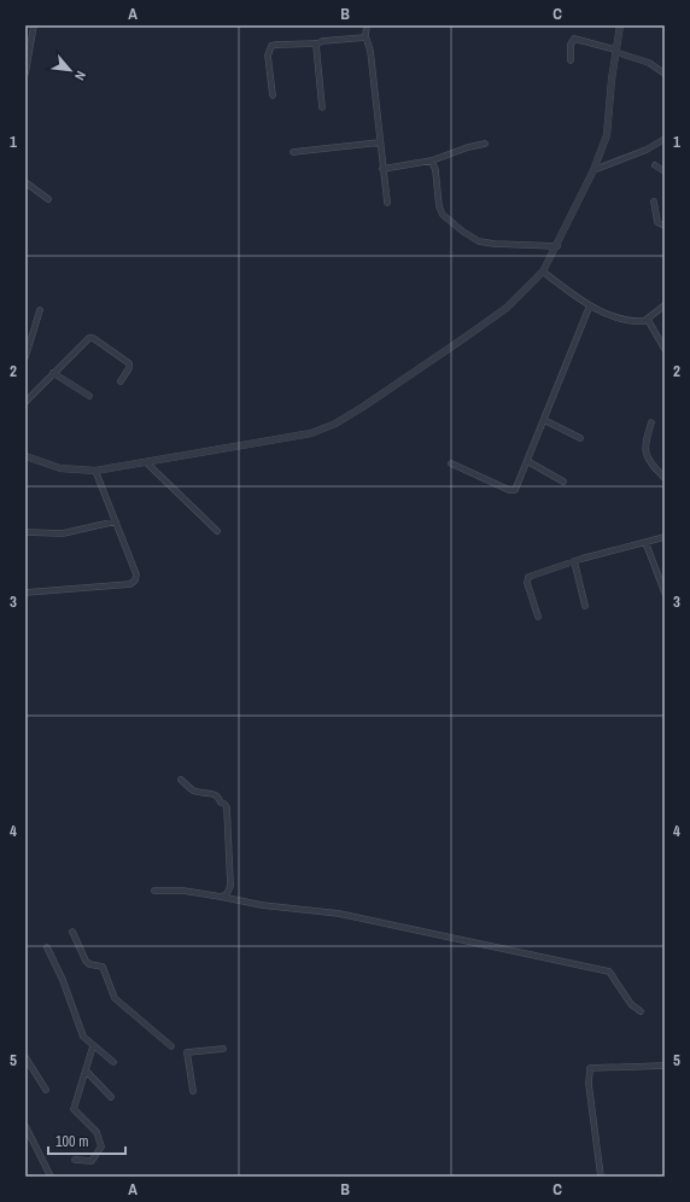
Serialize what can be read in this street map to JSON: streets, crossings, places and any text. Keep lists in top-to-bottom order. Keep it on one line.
{"scale_bar":"100 m","north":"bottom right","grid":{"columns":["A","B","C"],"rows":["1","2","3","4","5"]}}
